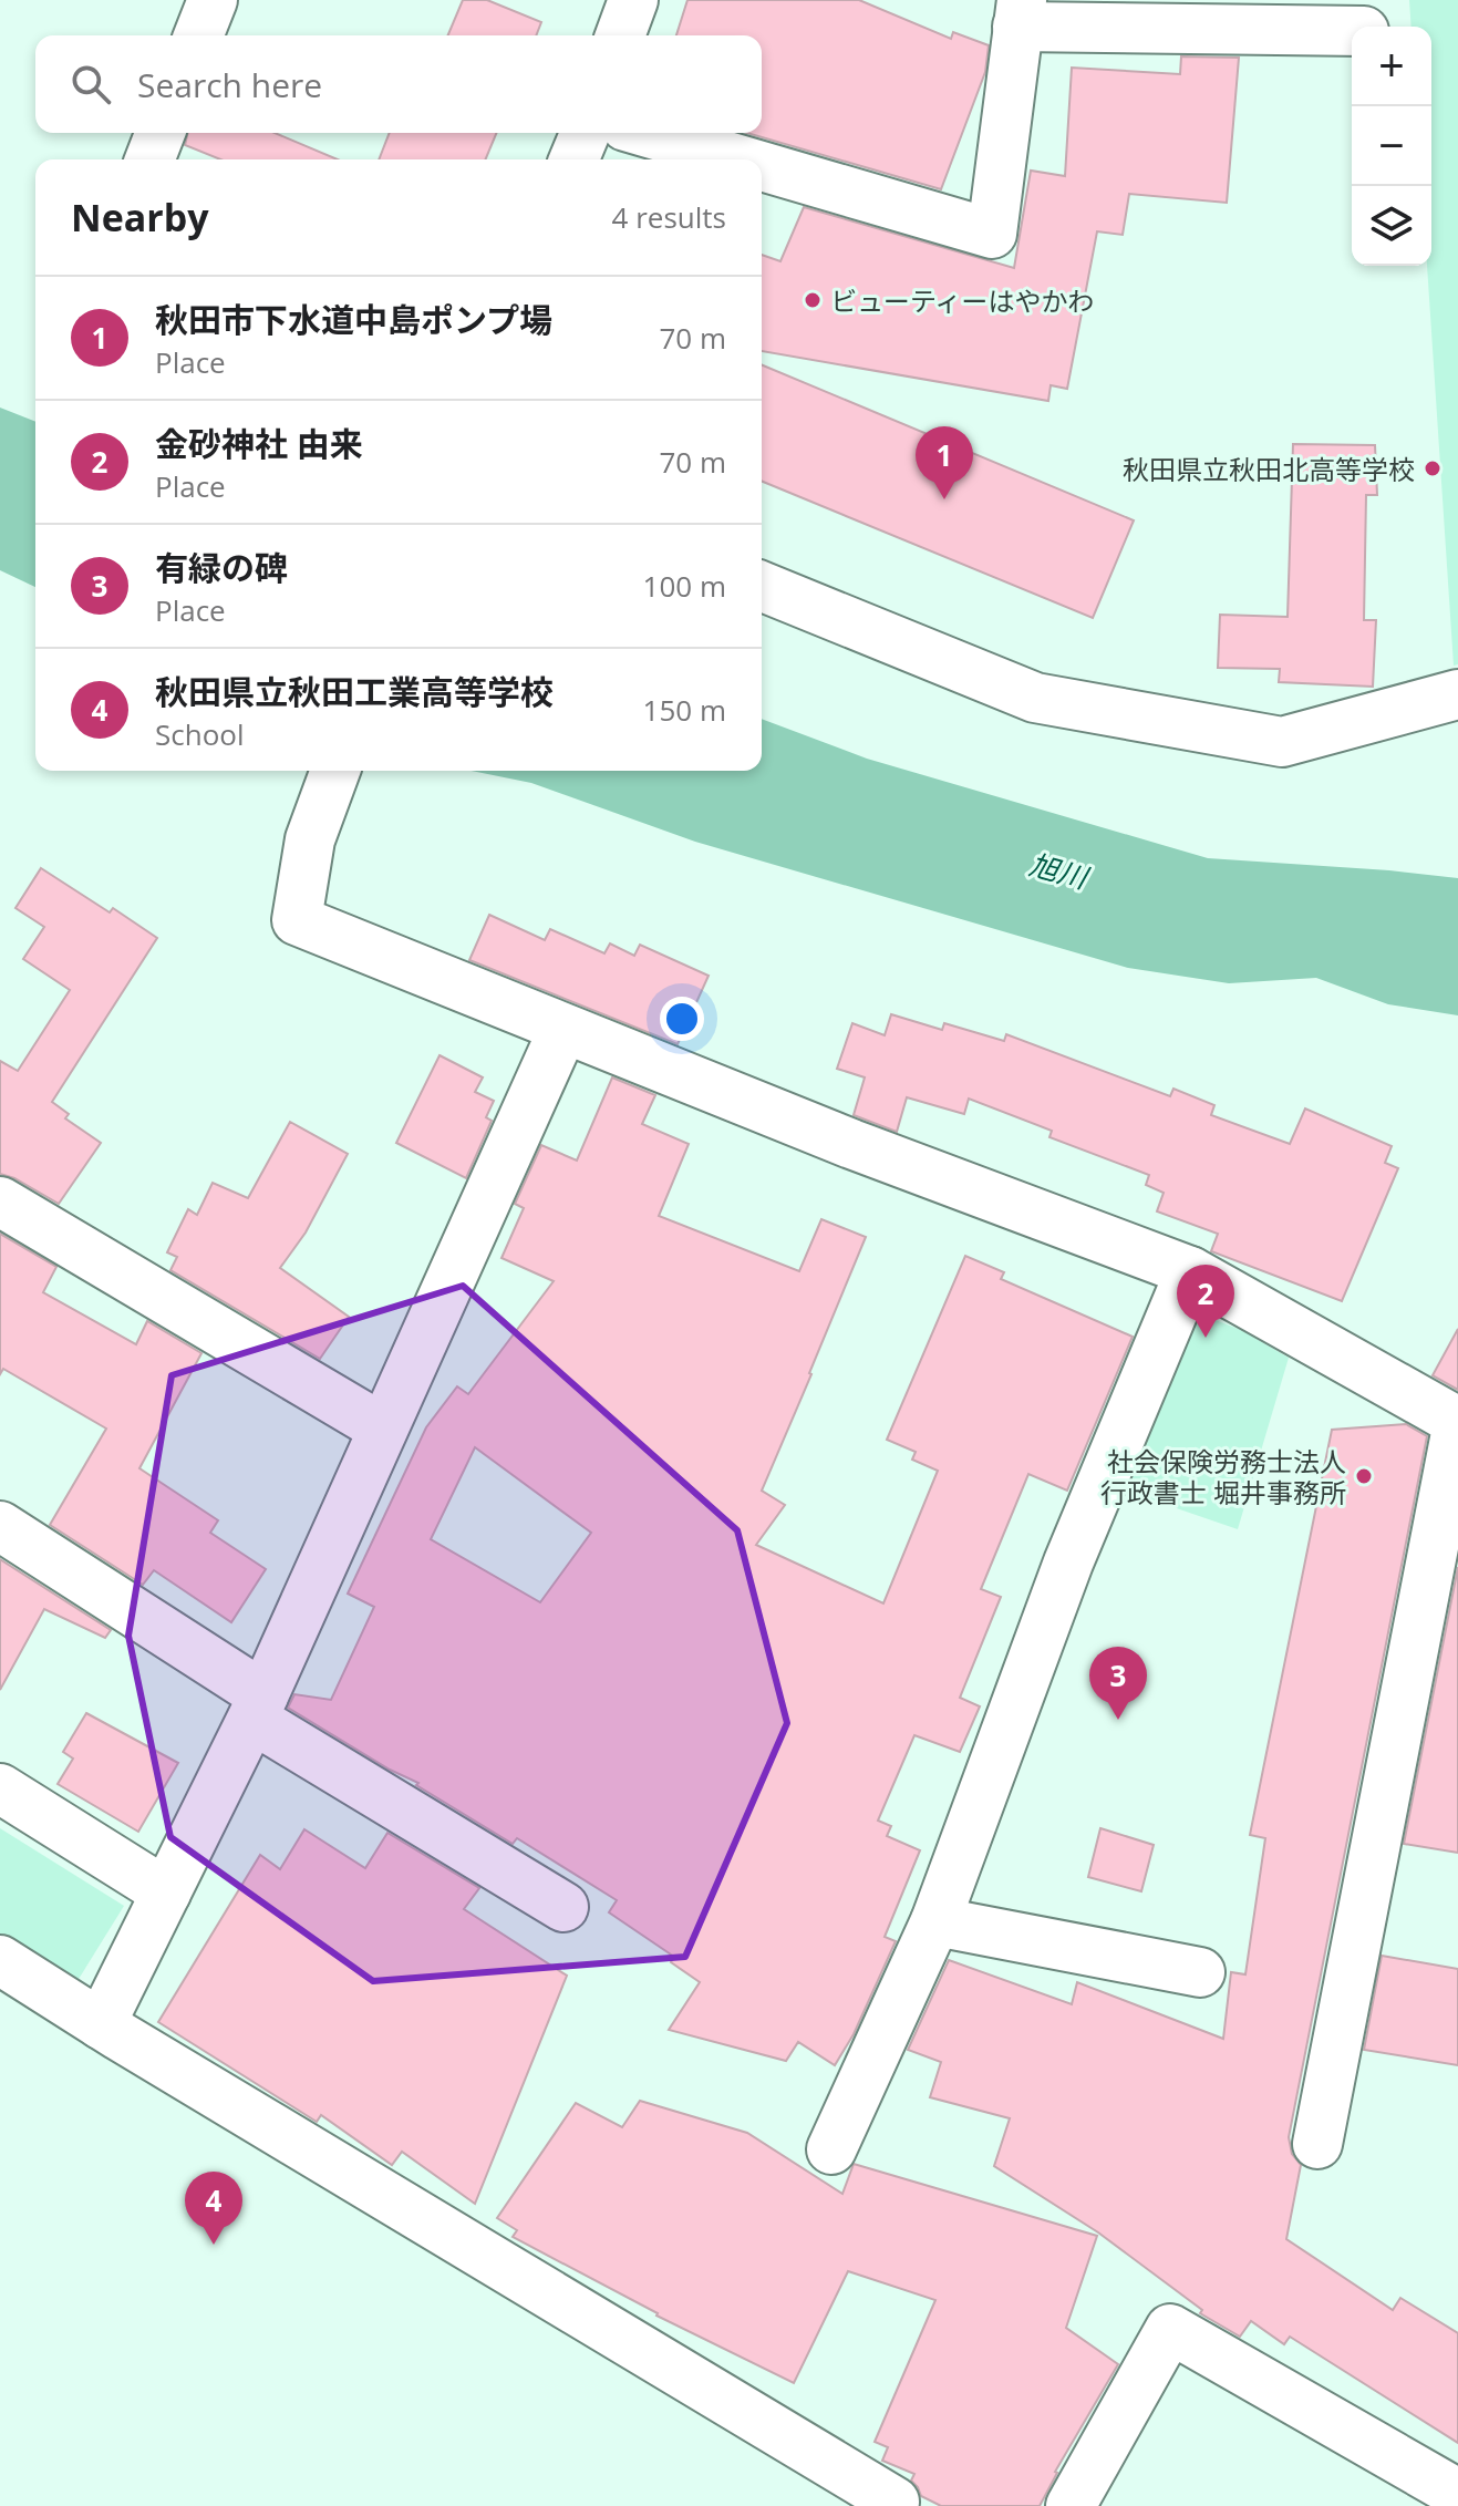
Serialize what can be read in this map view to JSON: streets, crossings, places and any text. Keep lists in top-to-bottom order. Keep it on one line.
{"water":["旭川"],"places":["ビューティーはやかわ","秋田県立秋田北高等学校","社会保険労務士法人 行政書士 堀井事務所"],"page":{"map_buttons":["+","−"],"search":"Search here","heading":["Nearby","4 results"],"list":[{"mark":"1","name":"秋田市下水道中島ポンプ場","note":"Place","value":"70 m"},{"mark":"2","name":"金砂神社 由来","note":"Place","value":"70 m"},{"mark":"3","name":"有緑の碑","note":"Place","value":"100 m"},{"mark":"4","name":"秋田県立秋田工業高等学校","note":"School","value":"150 m"}],"pins":["1","2","3","4"]}}
